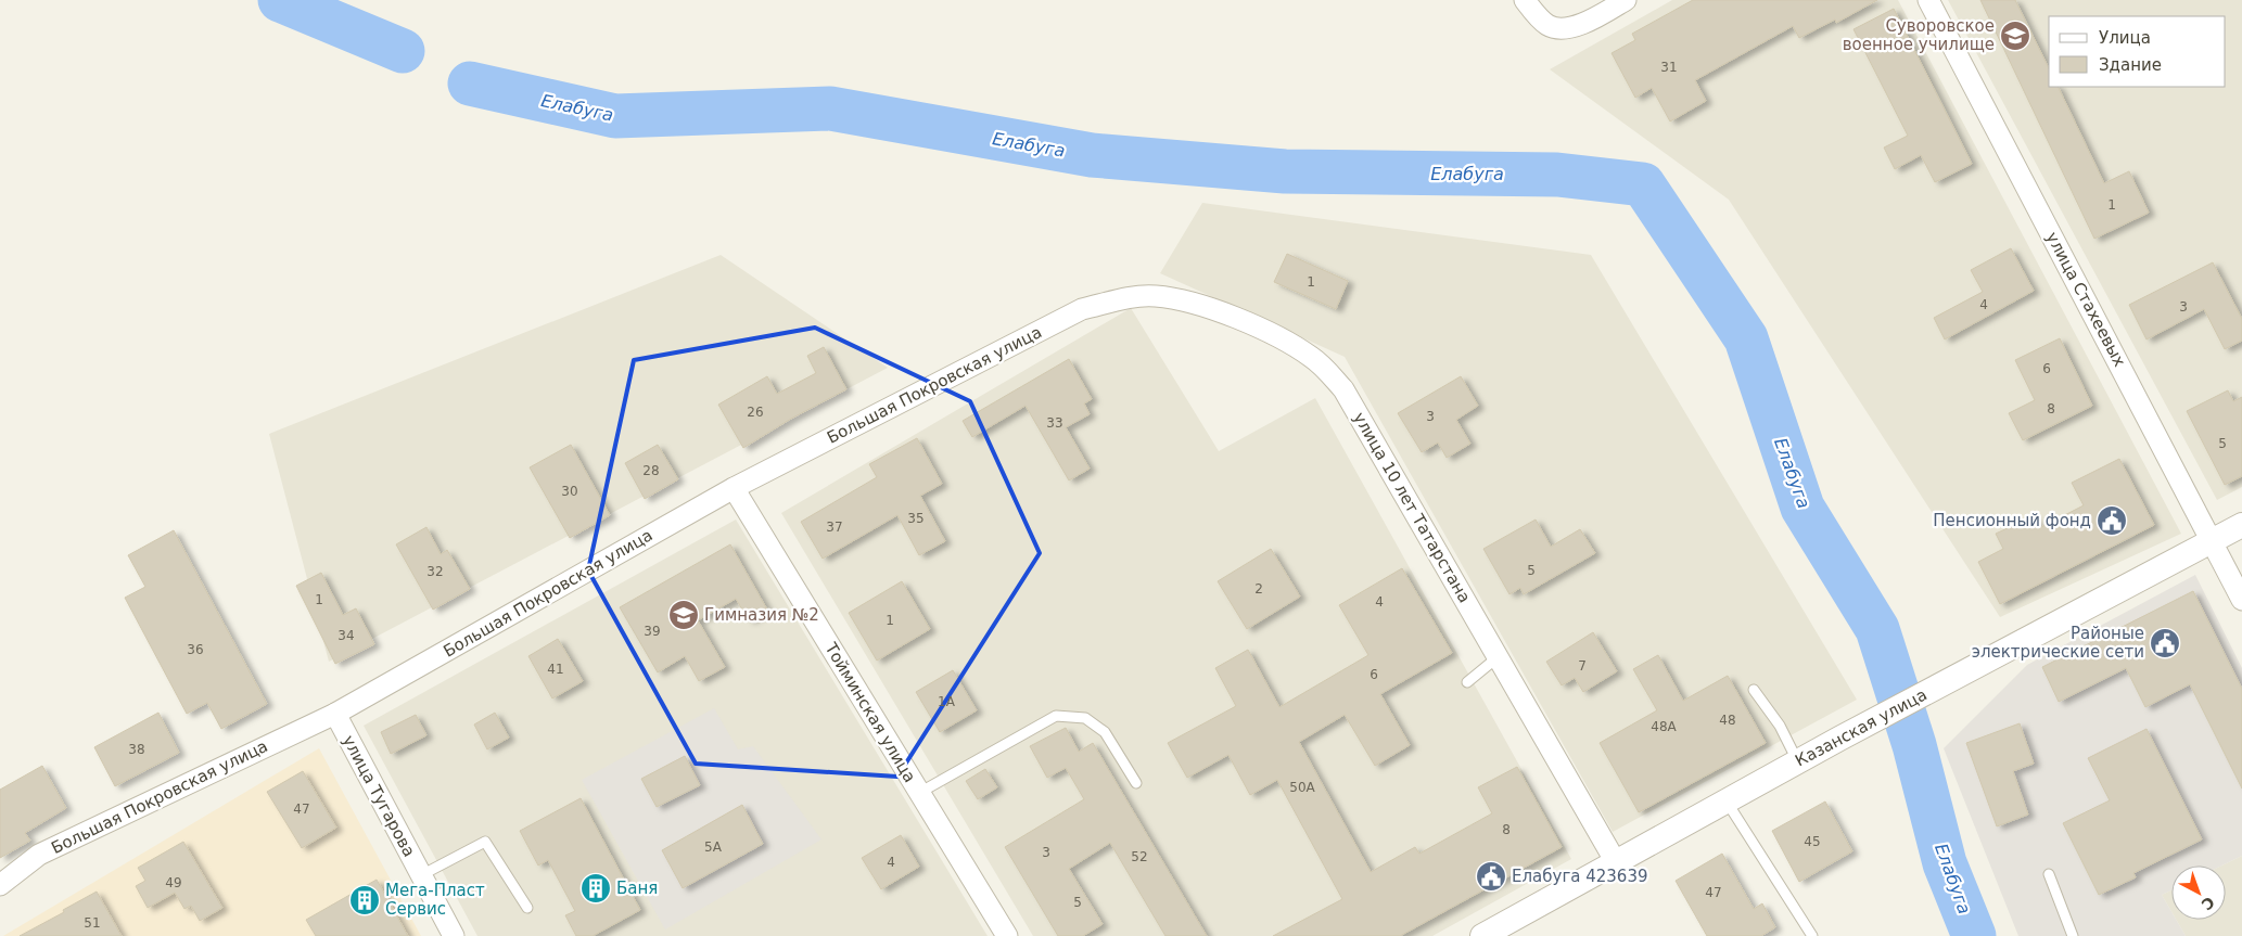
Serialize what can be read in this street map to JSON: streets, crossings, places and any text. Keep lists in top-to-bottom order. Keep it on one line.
{"streets":{"street":["улица Стахеевых","Большая Покровская улица","улица 10 лет Татарстана","Тойминская улица","Казанская улица","улица Тугарова"]},"crossings":[["улица Стахеевых","Казанская улица"],["Большая Покровская улица","улица 10 лет Татарстана"],["Большая Покровская улица","Тойминская улица"],["Большая Покровская улица","улица Тугарова"],["улица 10 лет Татарстана","Казанская улица"]],"water":["Елабуга"],"places":{"school or university":["Суворовское военное училище","Гимназия №2"],"public building":["Пенсионный фонд","Районые электрические сети","Елабуга 423639"],"building":["Баня","Мега-Пласт Сервис"]},"house_numbers":["31","1","1","4","3","6","8","26","3","33","5","28","30","35","37","5","32","2","1","4","1","39","34","36","7","41","6","1А","48","48А","38","50А","47","8","45","5А","3","52","4","49","47","5","51"],"legend":["Улица","Здание"],"north":"bottom right"}
